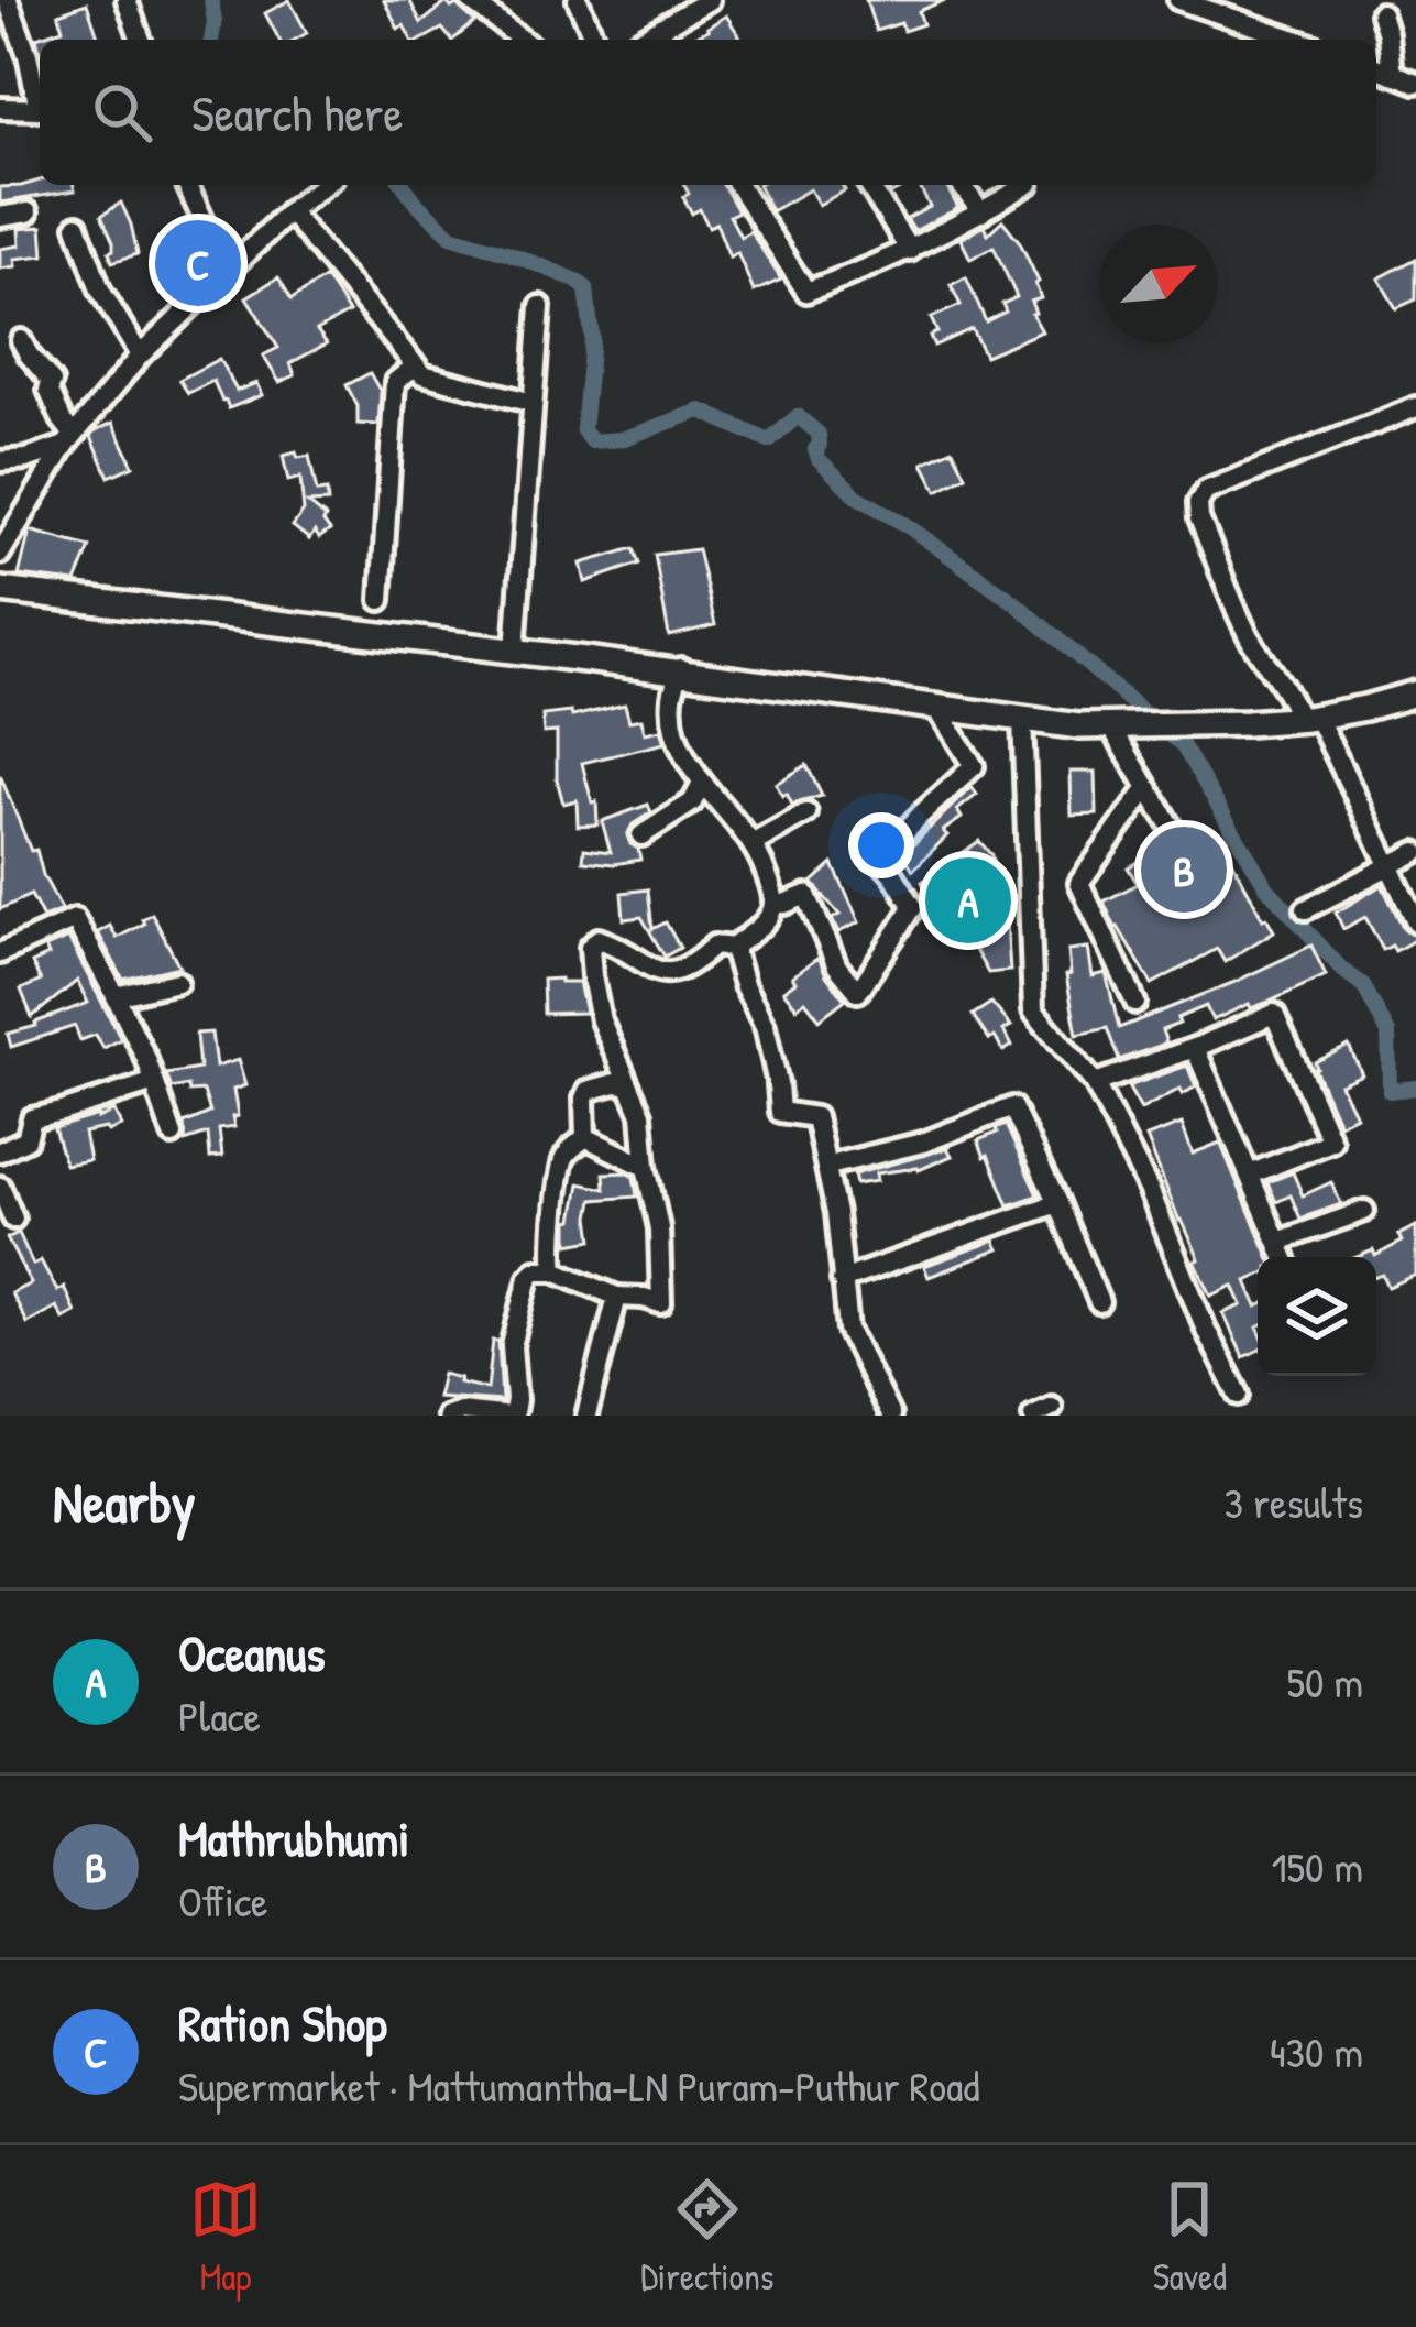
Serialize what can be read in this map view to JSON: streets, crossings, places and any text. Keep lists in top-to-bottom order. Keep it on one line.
{"north":"top right","page":{"search":"Search here","pins":["C","B","A"],"heading":["Nearby","3 results"],"list":[{"mark":"A","name":"Oceanus","note":"Place","value":"50 m"},{"mark":"B","name":"Mathrubhumi","note":"Office","value":"150 m"},{"mark":"C","name":"Ration Shop","note":"Supermarket · Mattumantha-LN Puram-Puthur Road","value":"430 m"}],"nav":["Map","Directions","Saved"]}}
